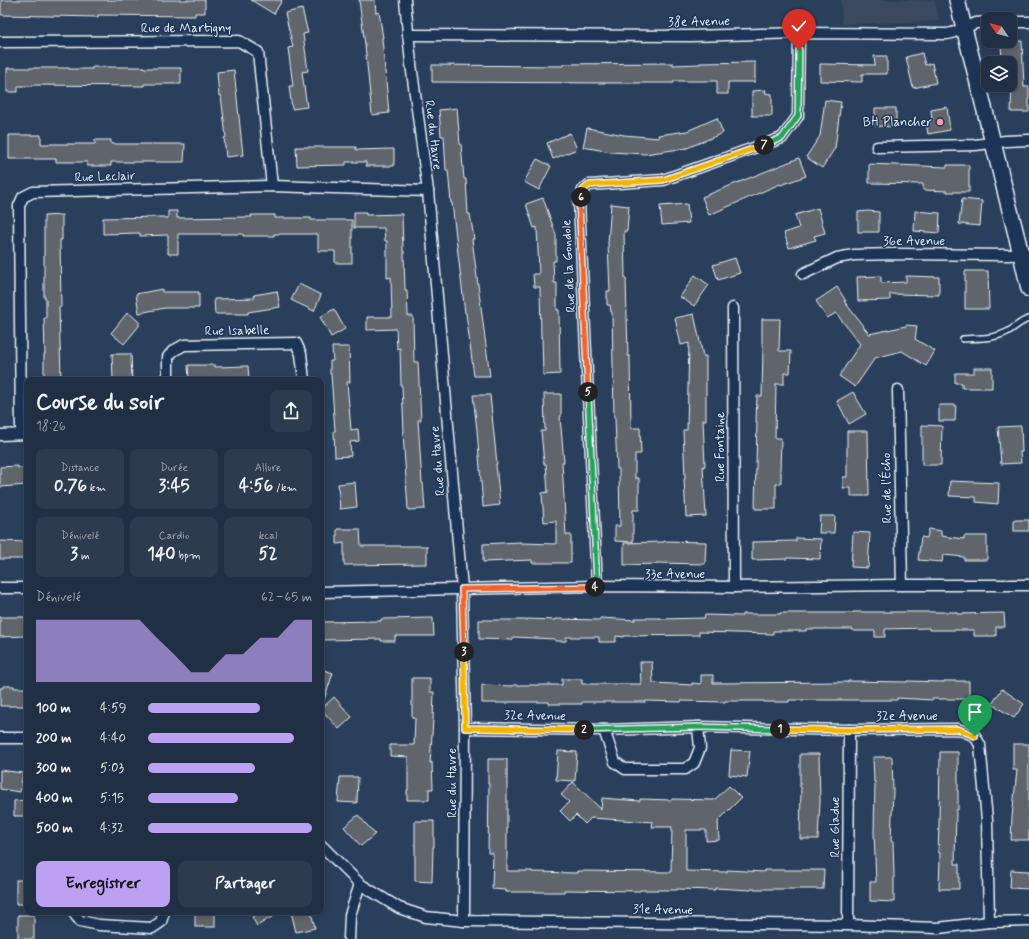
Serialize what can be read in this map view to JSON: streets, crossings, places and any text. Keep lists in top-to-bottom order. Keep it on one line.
{"streets":{"street":["38e Avenue","Rue de Martigny","Rue du Havre","Rue Leclair","36e Avenue","Rue de la Gondole","Rue Isabelle","Rue Fontaine","Rue de l'Écho","33e Avenue","32e Avenue","Rue Gladue","31e Avenue"]},"crossings":[["38e Avenue","Rue du Havre"],["38e Avenue","Rue de la Gondole"],["Rue de Martigny","Rue Leclair"],["Rue du Havre","Rue Leclair"],["Rue du Havre","33e Avenue"],["Rue du Havre","32e Avenue"],["Rue du Havre","31e Avenue"],["Rue de la Gondole","33e Avenue"],["Rue Fontaine","33e Avenue"],["Rue de l'Écho","33e Avenue"],["32e Avenue","Rue Gladue"],["32e Avenue","31e Avenue"],["Rue Gladue","31e Avenue"]],"places":["BH Plancher"],"north":"top left","page":{"pins":["7","6","5","4","3","1","2"],"heading":["Course du soir","18:26"],"stats":[["Distance","0.76 km"],["Durée","3:45"],["Allure","4:56 /km"],["Dénivelé","3 m"],["Cardio","140 bpm"],["kcal","52"]],"chart":["Dénivelé","62–65 m"],"list":[{"name":"100 m","note":"4:59"},{"name":"200 m","note":"4:40"},{"name":"300 m","note":"5:03"},{"name":"400 m","note":"5:15"},{"name":"500 m","note":"4:32"}],"buttons":["Enregistrer","Partager"]}}
